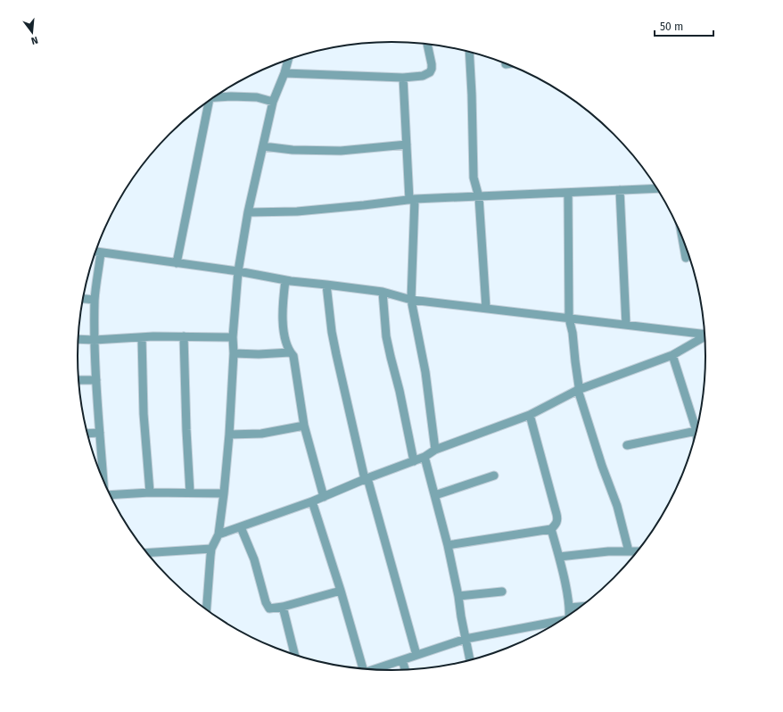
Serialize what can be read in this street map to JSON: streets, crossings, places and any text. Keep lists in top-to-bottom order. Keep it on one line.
{"scale_bar":"50 m","north":"bottom"}
